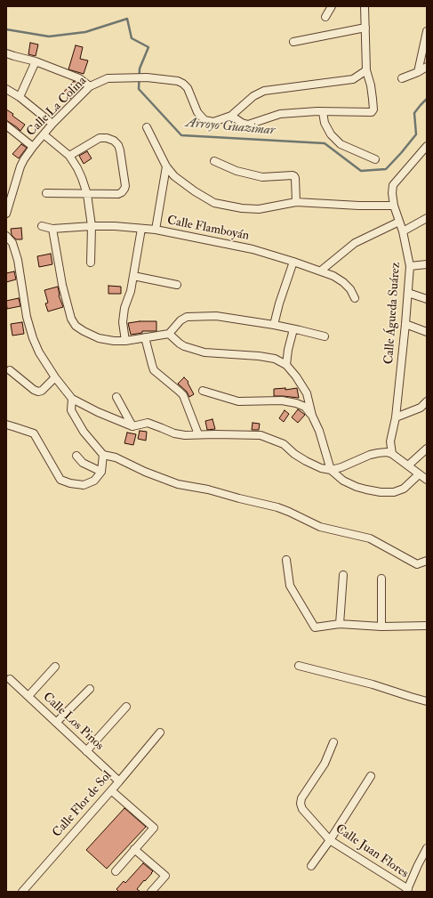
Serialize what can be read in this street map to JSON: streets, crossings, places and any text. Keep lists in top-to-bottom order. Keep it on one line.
{"streets":{"street":["Calle La Colina","Calle Flamboyán","Calle Águeda Suárez","Calle Los Pinos","Calle Flor de Sol","Calle Juan Flores"]},"crossings":[["Calle Los Pinos","Calle Flor de Sol"]],"water":["Arroyo Guazimar"]}
